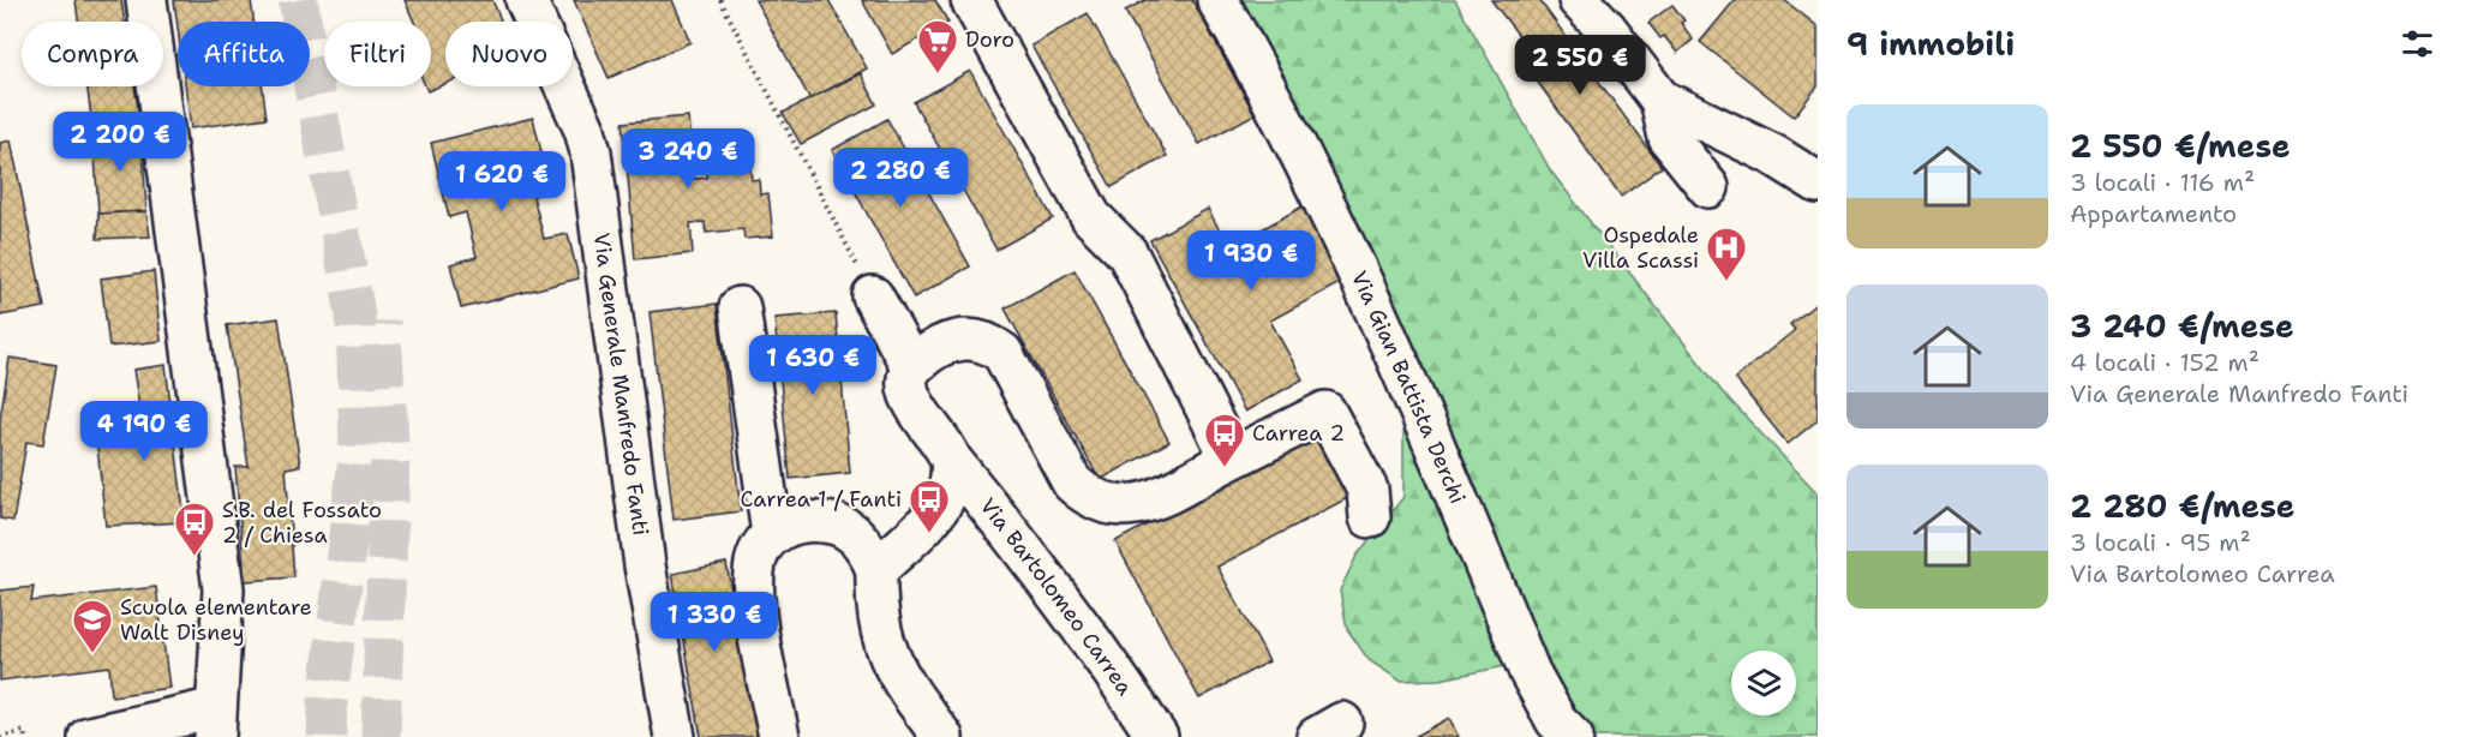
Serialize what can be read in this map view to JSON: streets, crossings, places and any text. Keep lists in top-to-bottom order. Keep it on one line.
{"streets":{"street":["Via Generale Manfredo Fanti","Via Gian Battista Derchi","Via Bartolomeo Carrea"]},"places":{"supermarket":["Doro"],"hospital":["Ospedale Villa Scassi"],"bus stop":["Carrea 2","Carrea 1 / Fanti","S.B. del Fossato 2 / Chiesa"],"school or university":["Scuola elementare Walt Disney"]},"page":{"heading":"9 immobili","chip":["Compra","Affitta","Filtri","Nuovo"],"price":["2 550 €","2 200 €","3 240 €","2 280 €","1 620 €","1 930 €","1 630 €","4 190 €","1 330 €"],"list":[{"name":"2 550 €/mese","note":"3 locali · 116 m² · Appartamento"},{"name":"3 240 €/mese","note":"4 locali · 152 m² · Via Generale Manfredo Fanti"},{"name":"2 280 €/mese","note":"3 locali · 95 m² · Via Bartolomeo Carrea"}]}}
